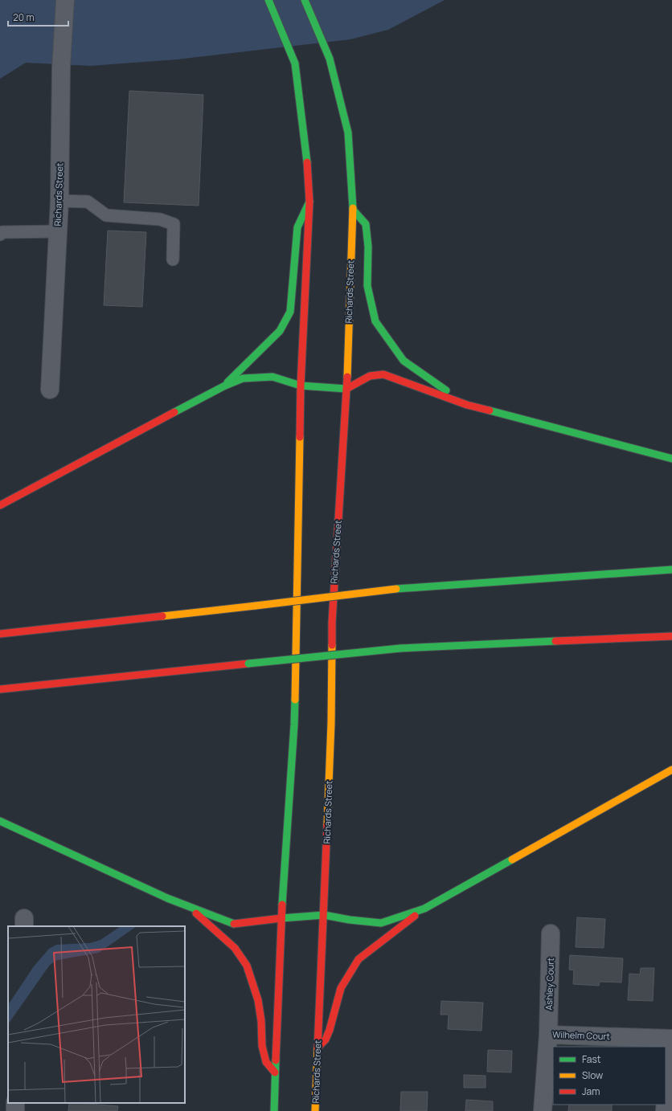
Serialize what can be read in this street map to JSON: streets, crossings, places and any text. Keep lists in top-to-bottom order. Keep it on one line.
{"streets":{"main road":["Richards Street"],"street":["Ashley Court","Wilhelm Court"]},"crossings":[["Ashley Court","Wilhelm Court"]],"legend":["Fast","Slow","Jam"],"scale_bar":"20 m"}
